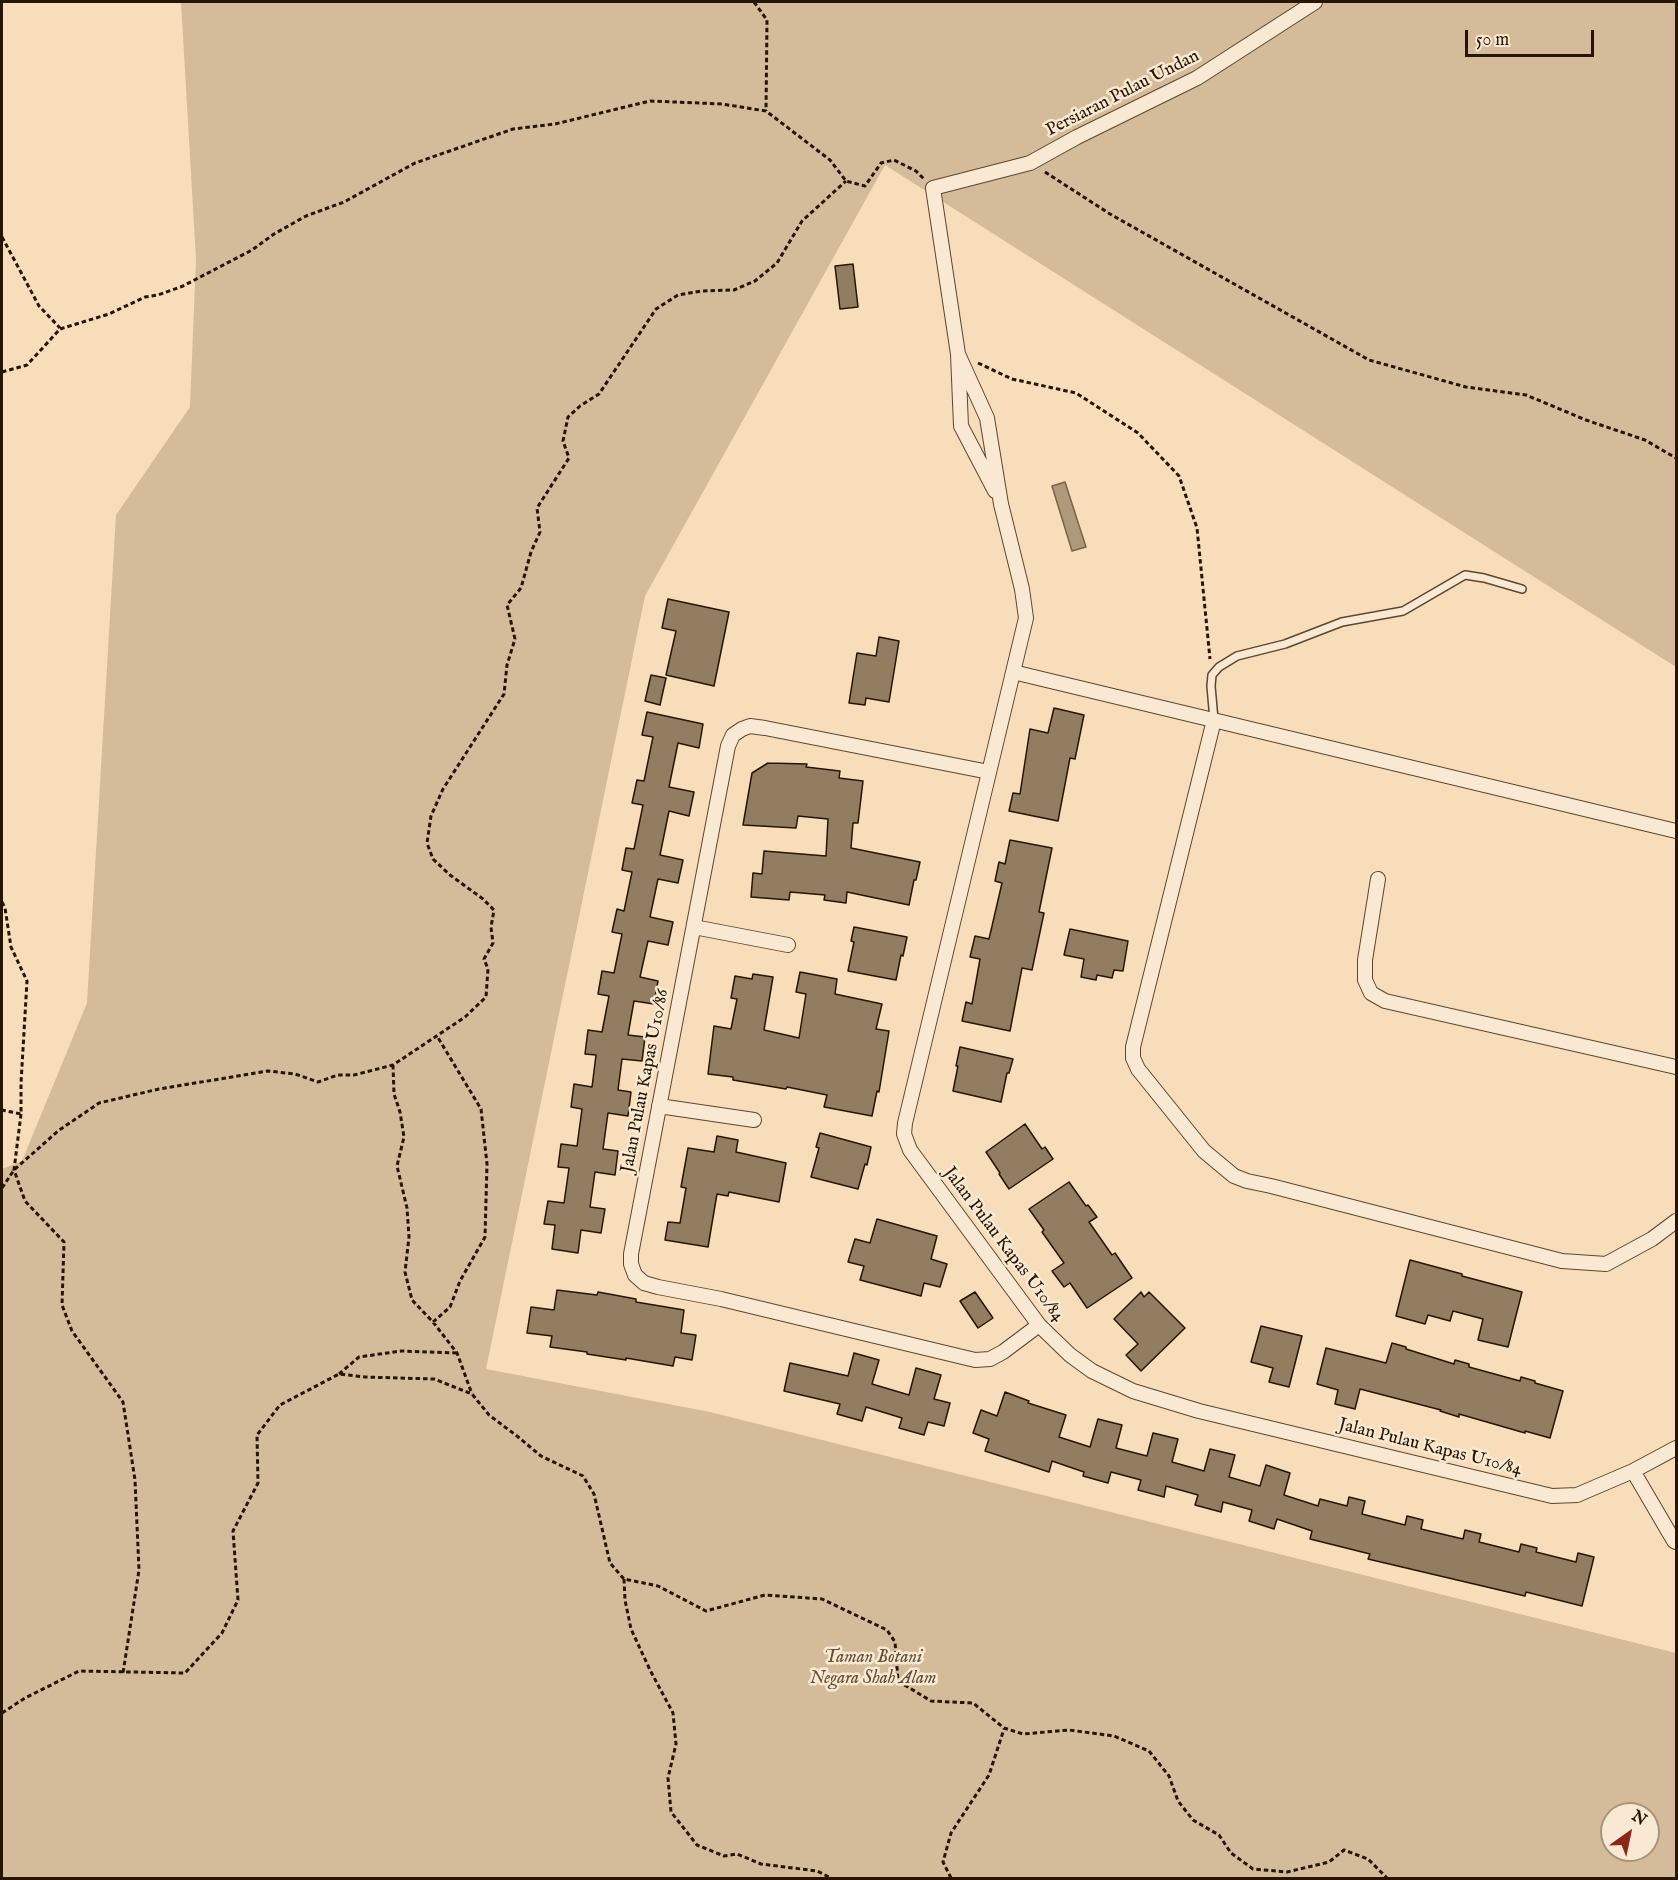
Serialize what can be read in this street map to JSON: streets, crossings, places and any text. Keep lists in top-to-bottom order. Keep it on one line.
{"streets":{"street":["Persiaran Pulau Undan","Jalan Pulau Kapas U10/86","Jalan Pulau Kapas U10/84"]},"crossings":[["Jalan Pulau Kapas U10/86","Jalan Pulau Kapas U10/84"]],"parks":["Taman Botani Negara Shah Alam"],"scale_bar":"50 m","north":"top right"}
